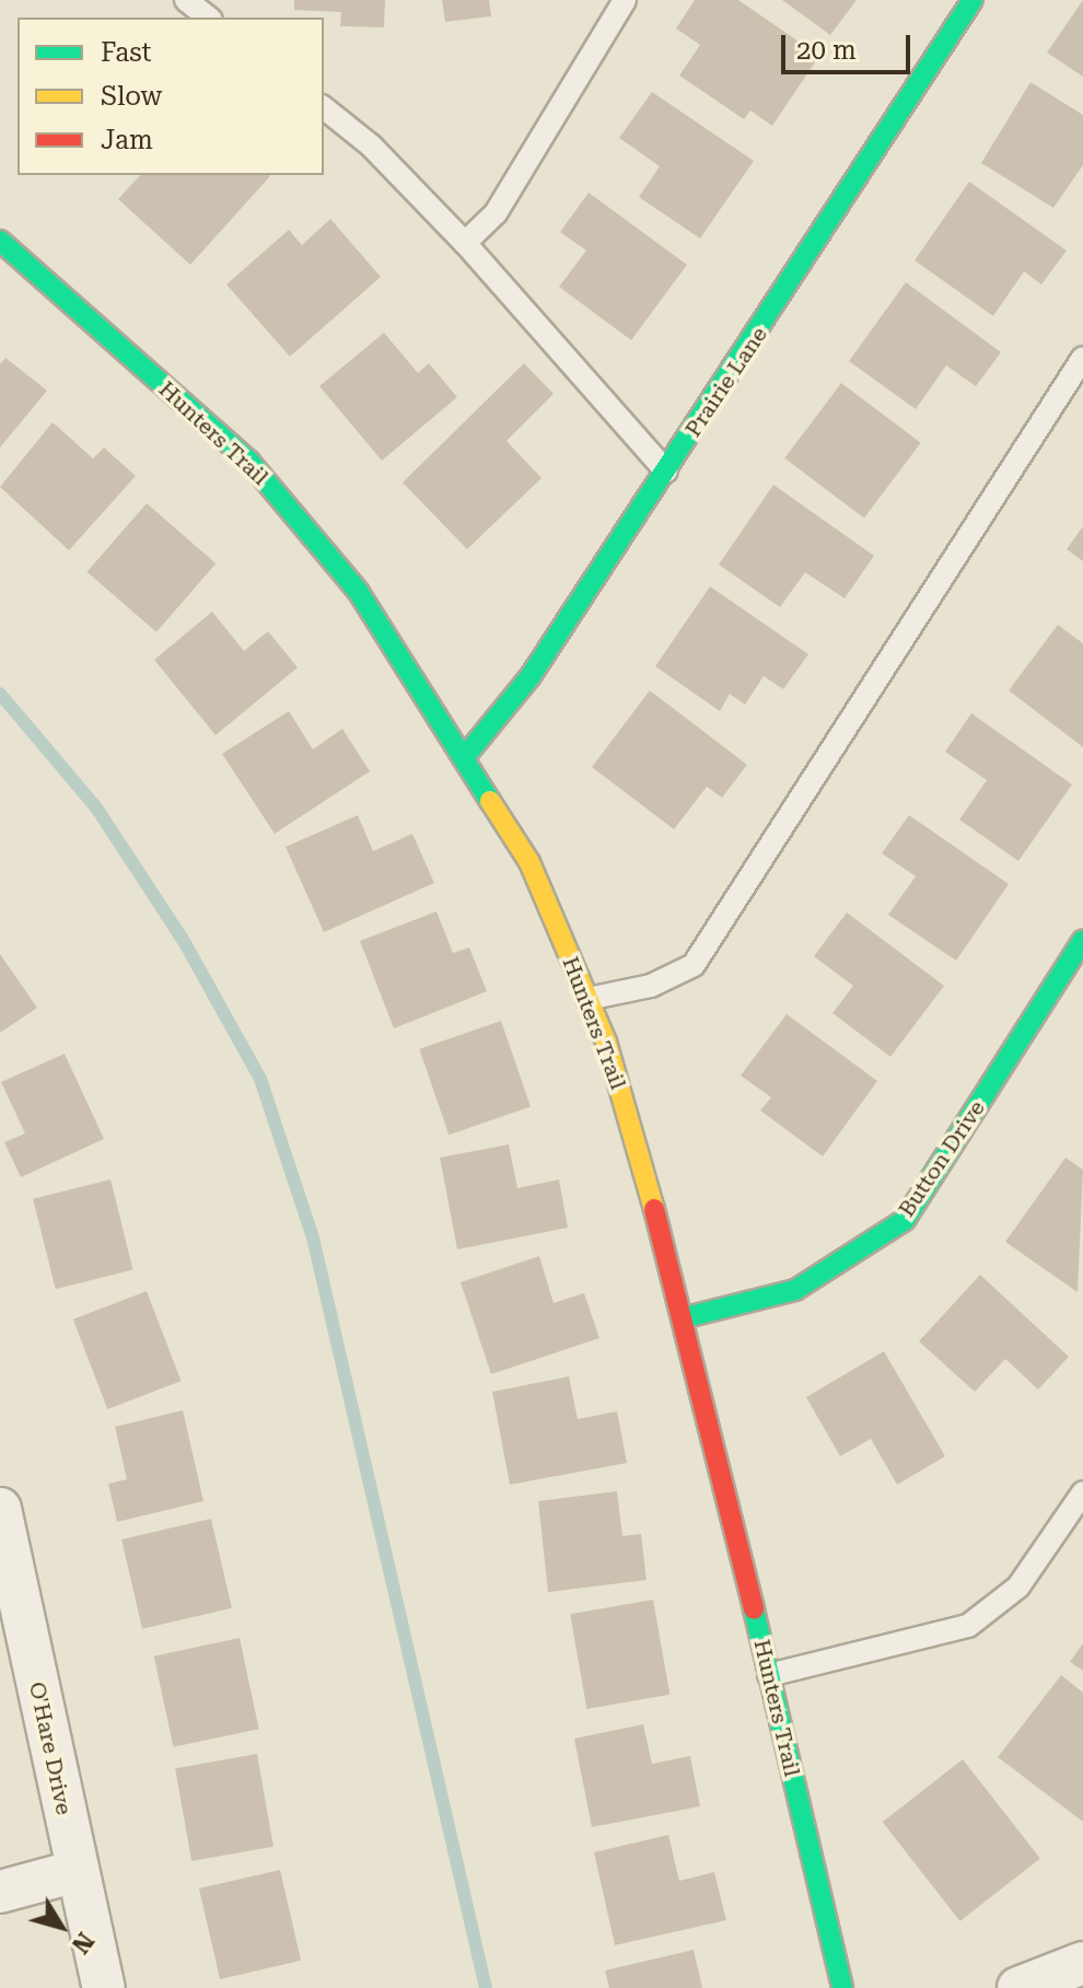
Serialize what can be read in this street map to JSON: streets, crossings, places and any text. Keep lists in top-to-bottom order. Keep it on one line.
{"streets":{"street":["Prairie Lane","Hunters Trail","Button Drive","O'Hare Drive"]},"crossings":[["Prairie Lane","Hunters Trail"],["Hunters Trail","Button Drive"]],"legend":["Fast","Slow","Jam"],"scale_bar":"20 m","north":"bottom right"}
